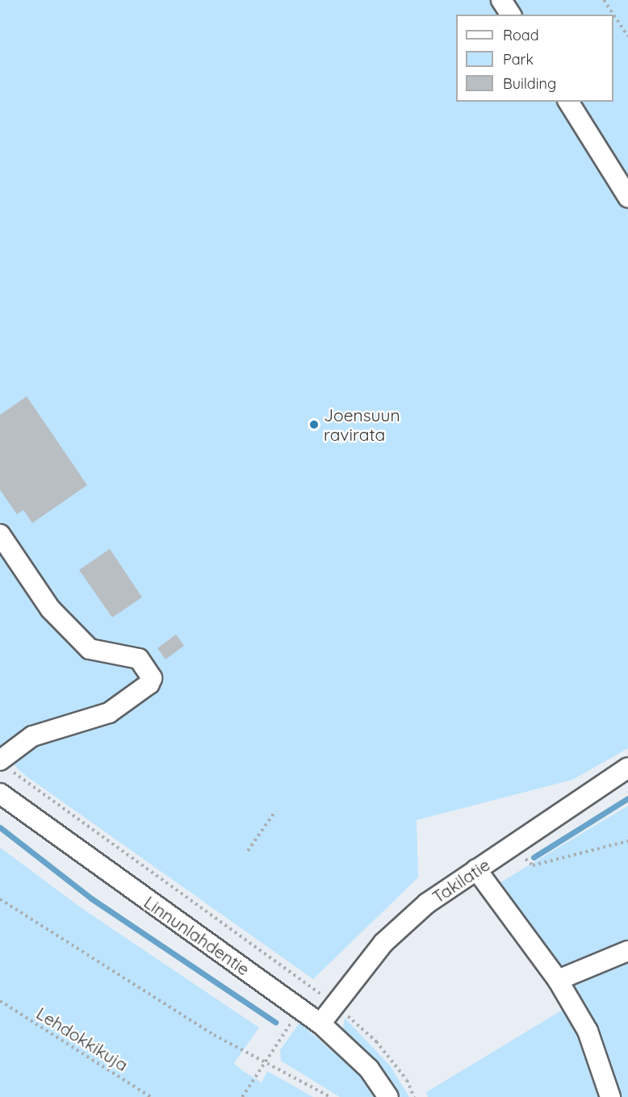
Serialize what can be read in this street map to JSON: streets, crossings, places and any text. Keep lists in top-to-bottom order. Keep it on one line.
{"streets":{"street":["Takilatie","Linnunlahdentie"],"path":["Lehdokkikuja"]},"crossings":[["Takilatie","Linnunlahdentie"]],"places":["Joensuun ravirata"],"legend":["Road","Park","Building"]}
